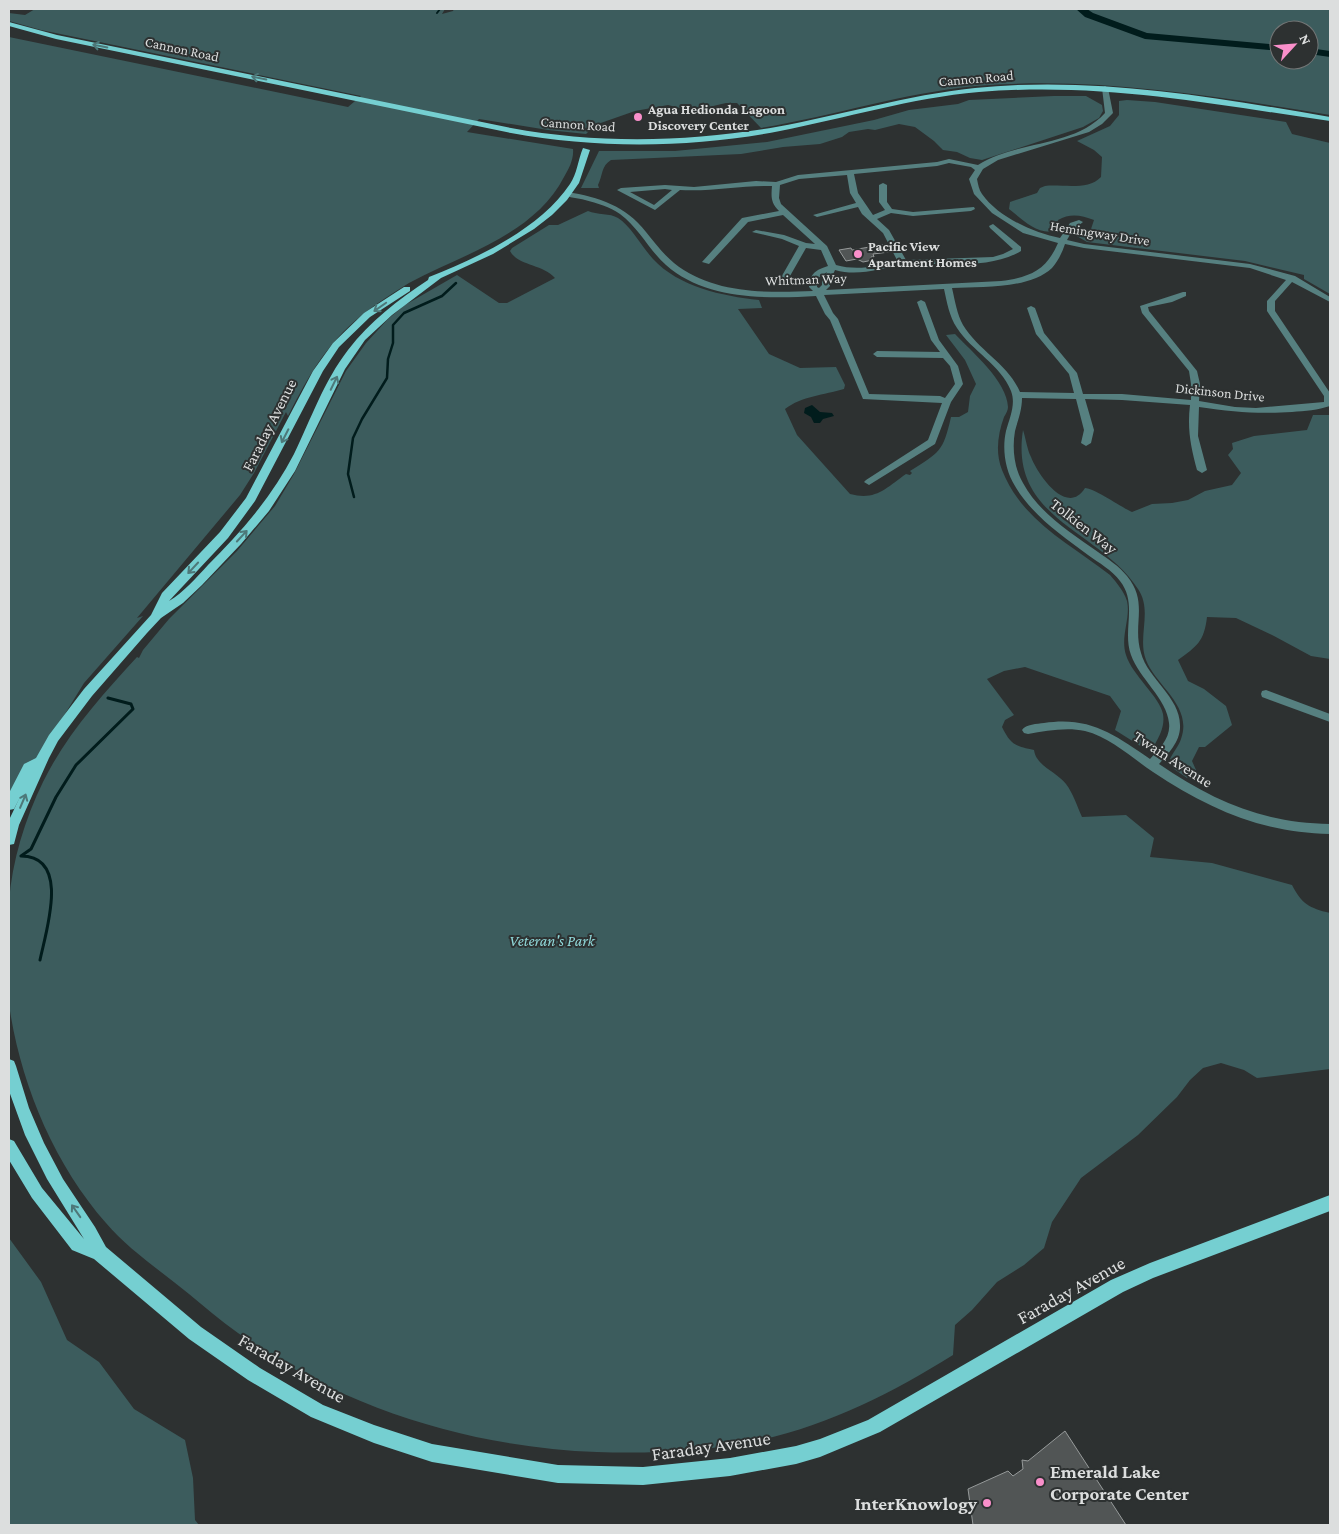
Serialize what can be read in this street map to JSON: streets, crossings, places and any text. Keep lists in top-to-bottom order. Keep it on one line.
{"streets":{"main road":["Cannon Road","Faraday Avenue"],"street":["Hemingway Drive","Whitman Way","Dickinson Drive","Tolkien Way","Twain Avenue"]},"crossings":[["Cannon Road","Faraday Avenue"],["Hemingway Drive","Whitman Way"],["Hemingway Drive","Dickinson Drive"],["Whitman Way","Faraday Avenue"],["Dickinson Drive","Tolkien Way"],["Tolkien Way","Twain Avenue"]],"parks":["Veteran's Park"],"places":["Agua Hedionda Lagoon Discovery Center","Pacific View Apartment Homes","Emerald Lake Corporate Center","InterKnowlogy"],"north":"top right"}
